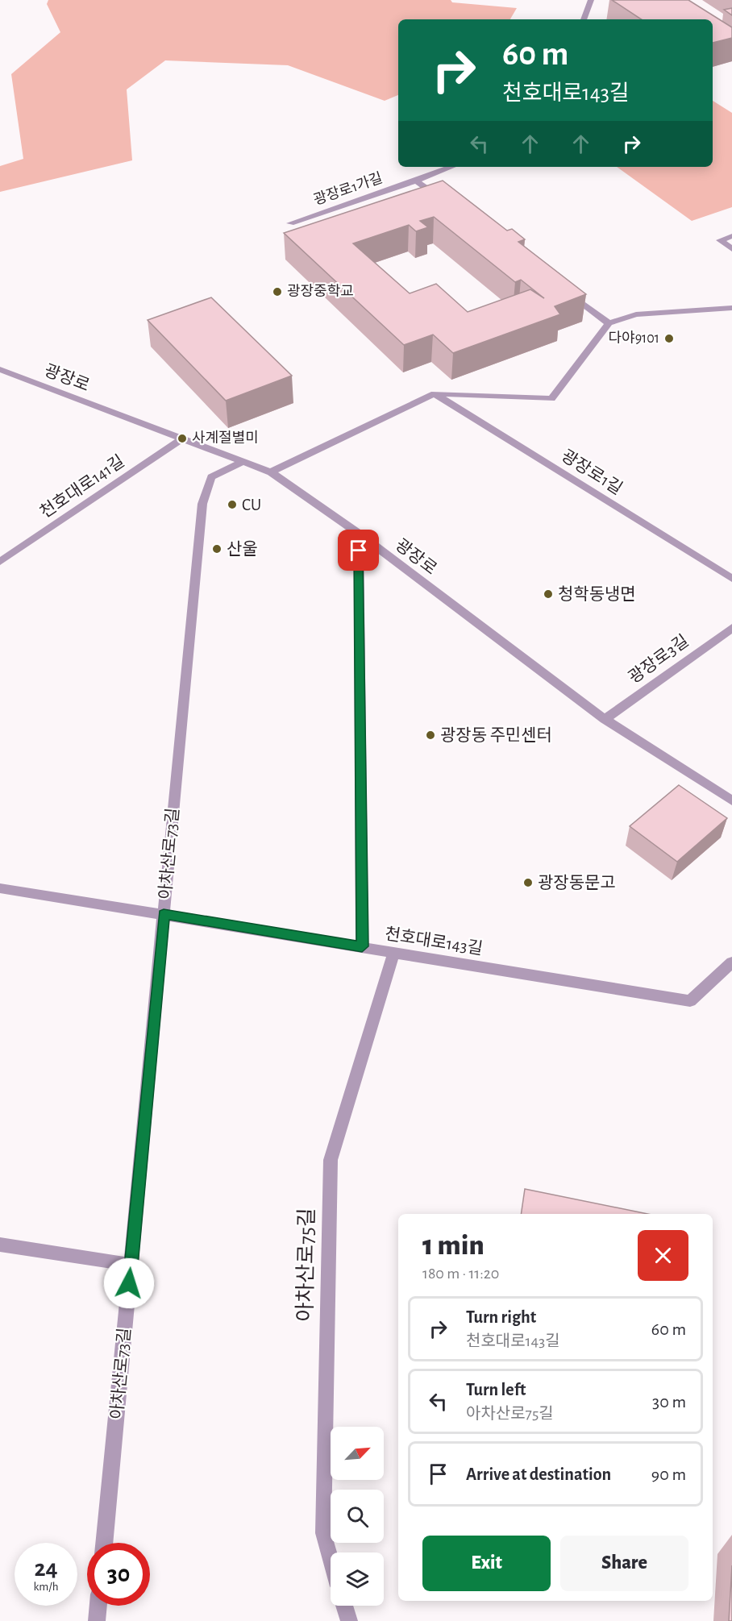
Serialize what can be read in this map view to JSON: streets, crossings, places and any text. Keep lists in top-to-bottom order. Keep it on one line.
{"streets":{"street":["광장로1가길","광장로","광장로1길","천호대로141길","광장로3길","아차산로73길","천호대로143길","아차산로75길"]},"crossings":[["광장로","천호대로141길"],["광장로","광장로3길"],["광장로","아차산로73길"],["아차산로73길","천호대로143길"],["천호대로143길","아차산로75길"]],"places":["광장중학교","다야9101","사계절별미","CU","산울","청학동냉면","광장동 주민센터","광장동문고"],"north":"top right","page":{"turn":["60 m","천호대로143길"],"heading":["1 min","180 m · 11:20"],"list":[{"name":"Turn right","note":"천호대로143길","value":"60 m"},{"name":"Turn left","note":"아차산로75길","value":"30 m"},{"name":"Arrive at destination","value":"90 m"}],"buttons":["Exit","Share"],"speed":"24 km/h","limit":"30"}}
